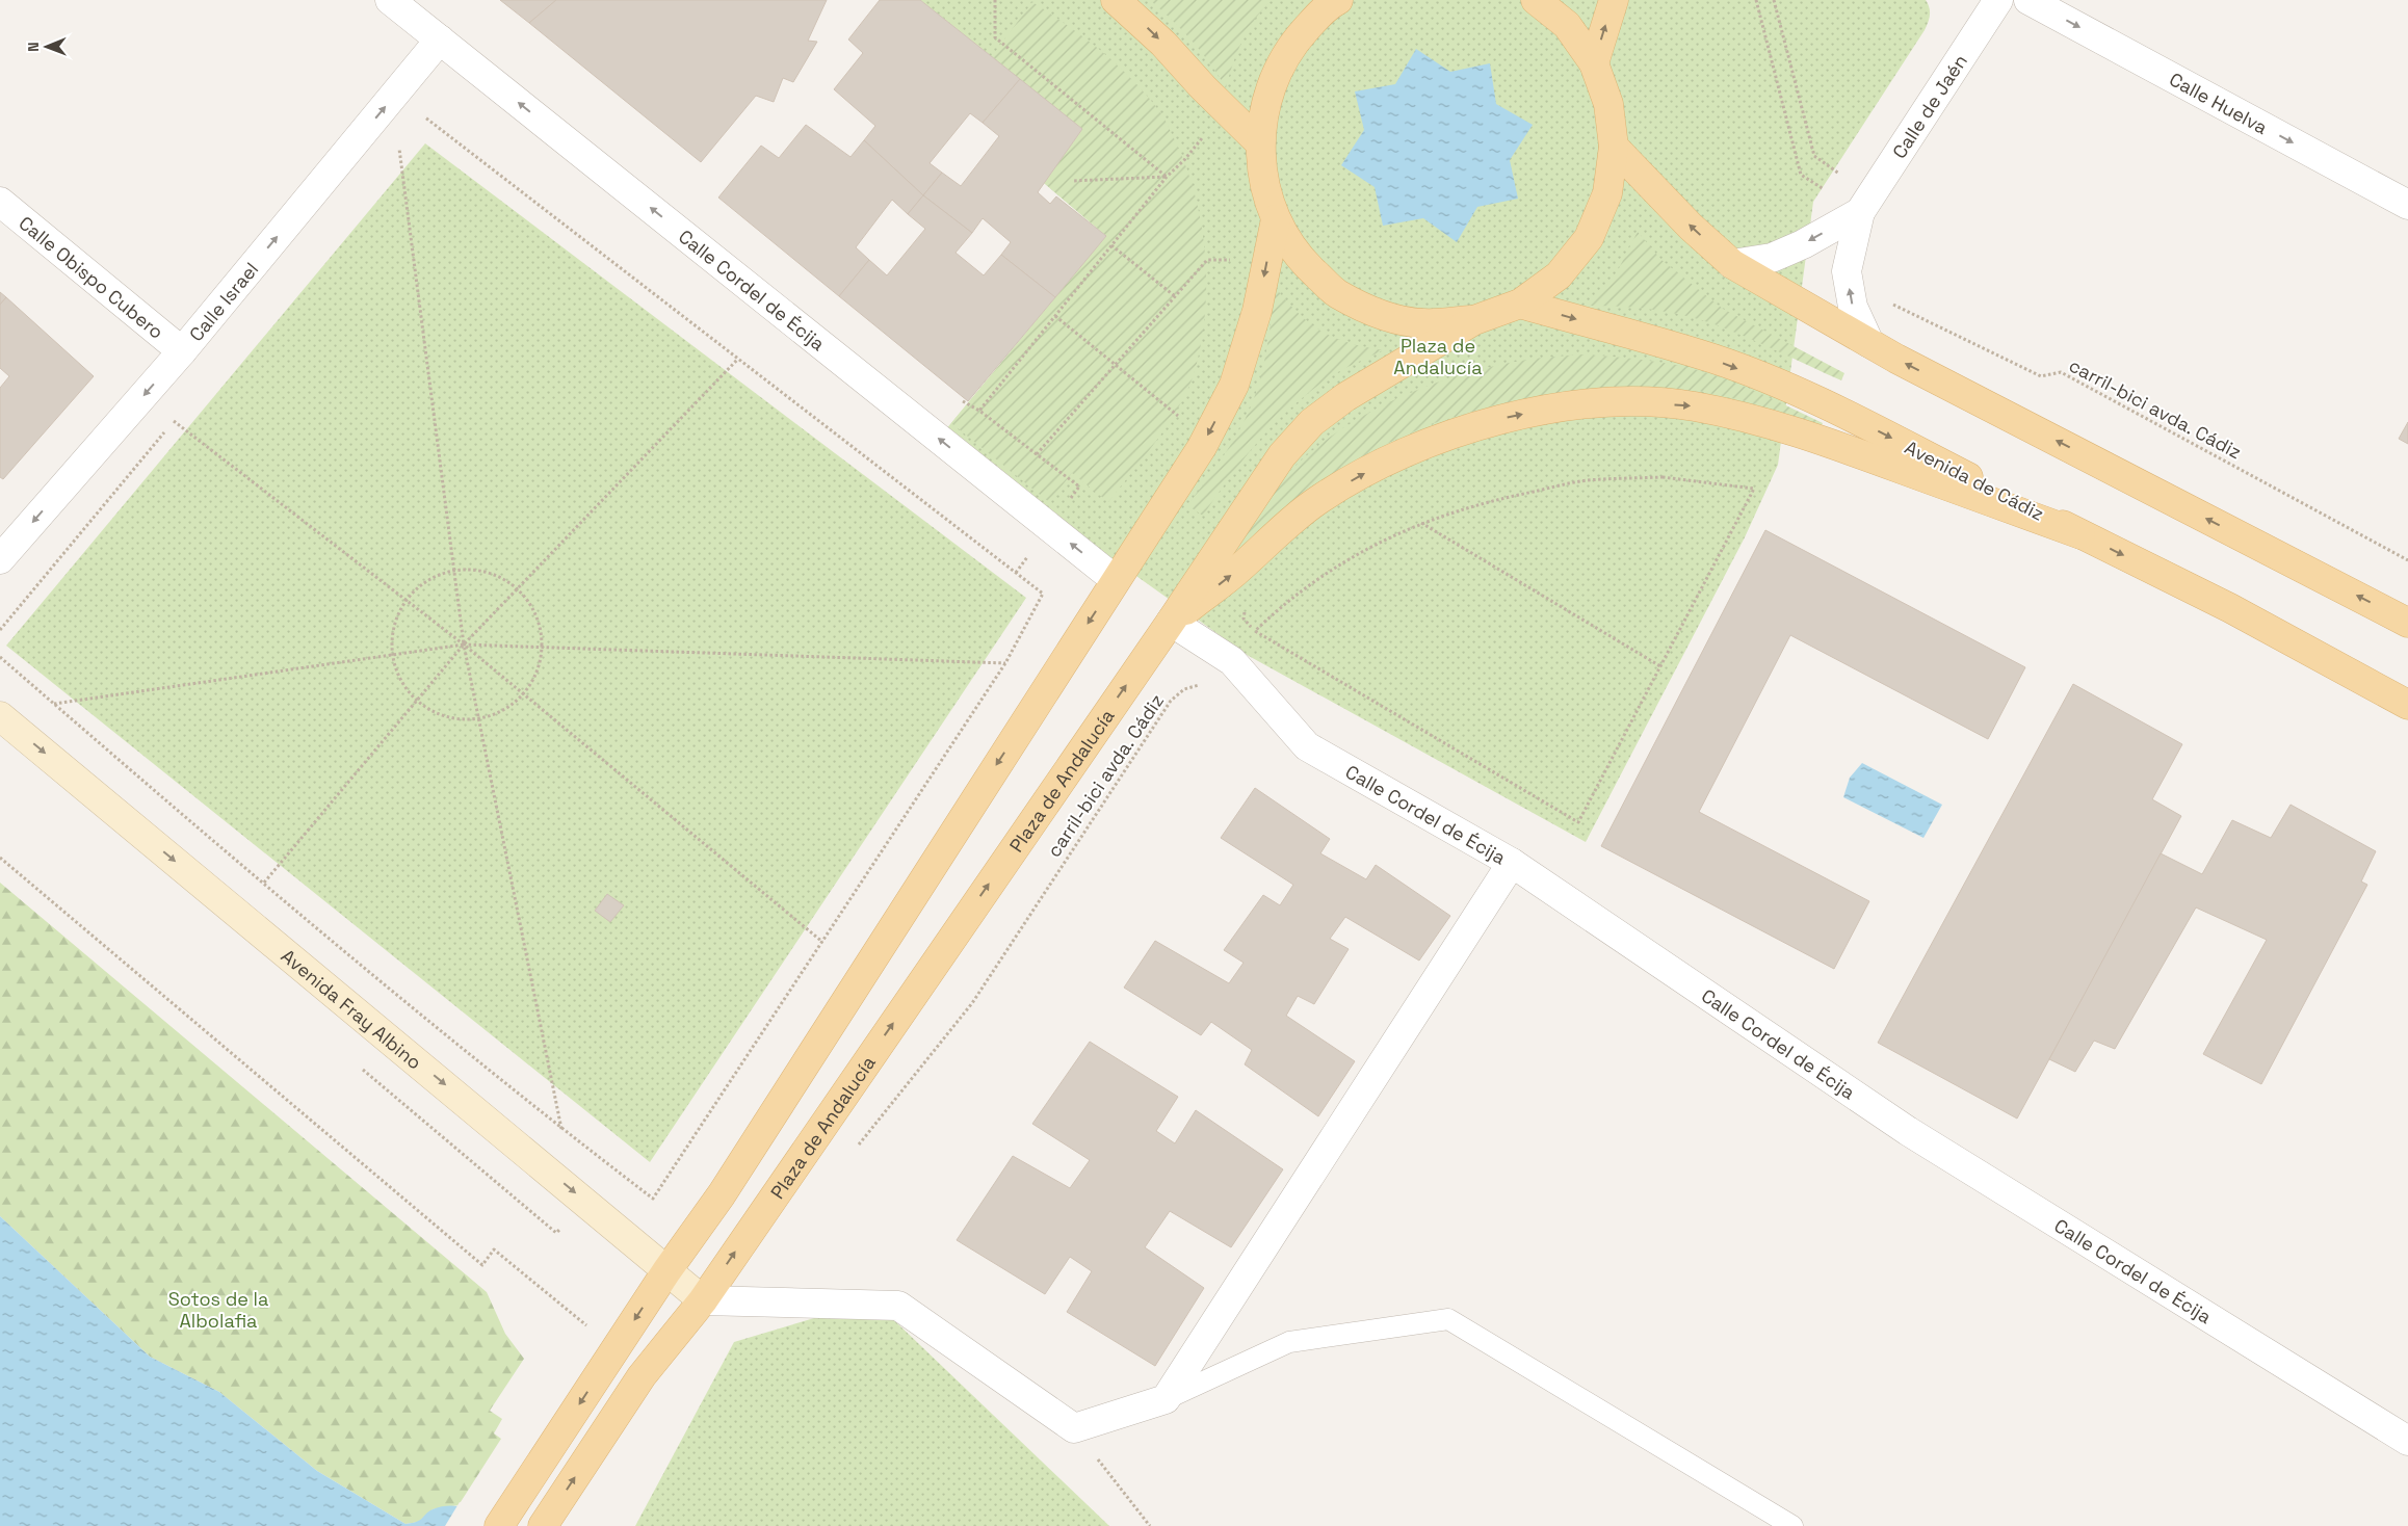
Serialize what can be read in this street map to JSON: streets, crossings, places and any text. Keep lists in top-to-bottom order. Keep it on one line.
{"streets":{"main road":["Avenida de Cádiz","Plaza de Andalucía","Avenida Fray Albino"],"street":["Calle Huelva","Calle de Jaén","Calle Obispo Cubero","Calle Cordel de Écija","Calle Israel"],"path":["carril-bici avda. Cádiz"]},"crossings":[["Calle de Jaén","carril-bici avda. Cádiz"],["Calle Obispo Cubero","Calle Israel"],["Calle Cordel de Écija","Calle Israel"],["Calle Cordel de Écija","carril-bici avda. Cádiz"],["Calle Cordel de Écija","Plaza de Andalucía"],["Avenida de Cádiz","Plaza de Andalucía"],["Plaza de Andalucía","Avenida Fray Albino"]],"one_way":["Calle Huelva","Calle Cordel de Écija","Avenida Fray Albino"],"parks":["Plaza de Andalucía","Sotos de la Albolafia"],"north":"left"}
